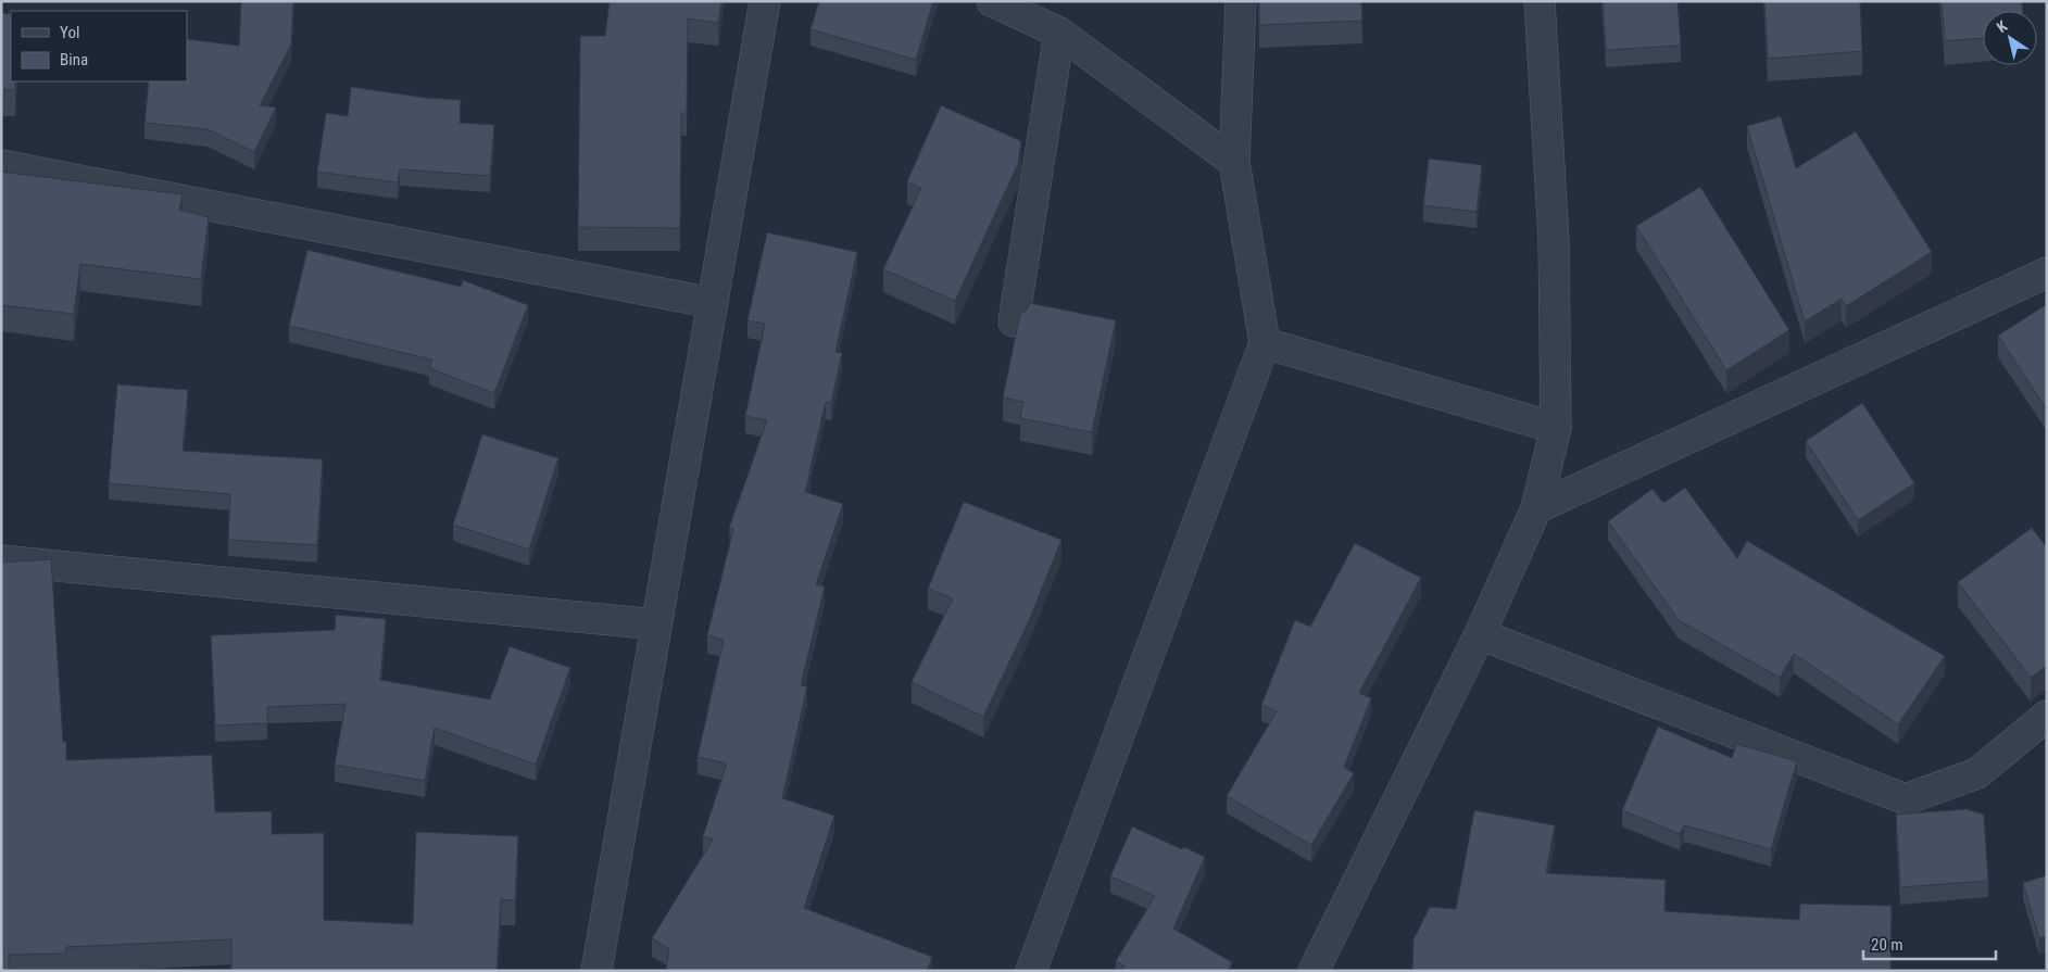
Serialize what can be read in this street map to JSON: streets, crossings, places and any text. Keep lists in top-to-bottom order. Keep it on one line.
{"legend":["Yol","Bina"],"scale_bar":"20 m","north":"top left"}
